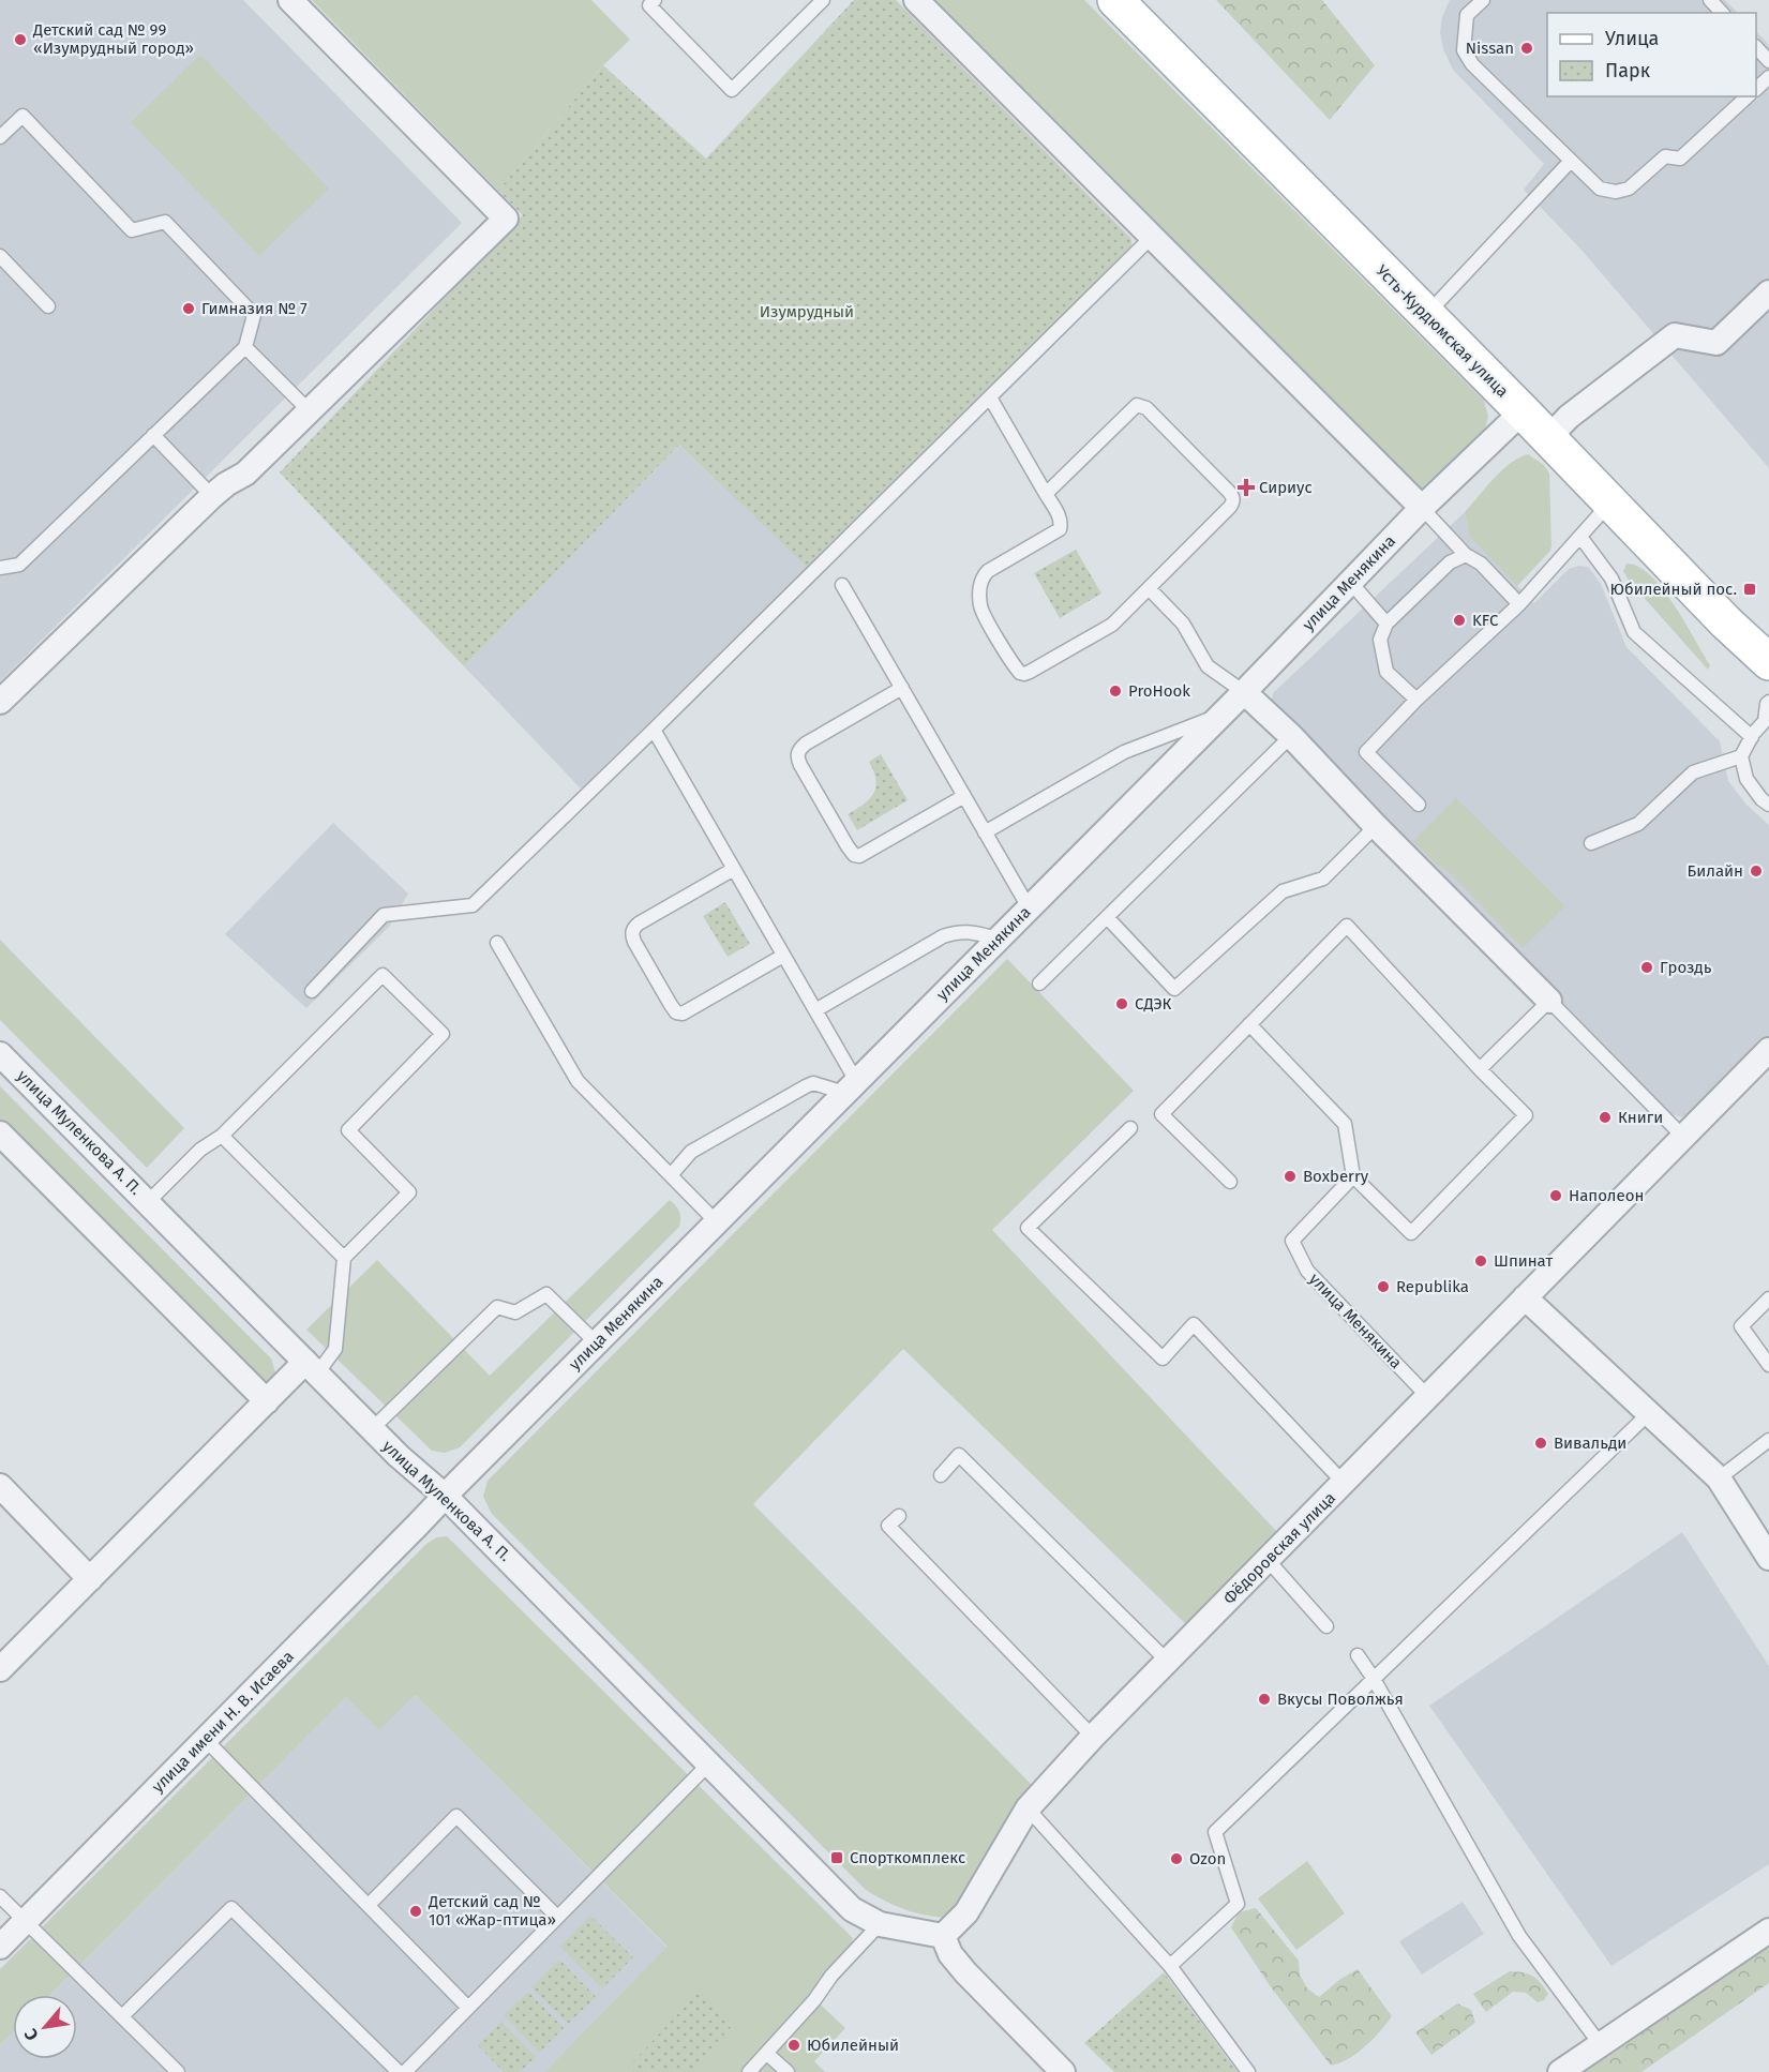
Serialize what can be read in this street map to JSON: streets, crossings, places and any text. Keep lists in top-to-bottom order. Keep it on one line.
{"streets":{"main road":["Усть-Курдюмская улица"],"street":["улица Менякина","улица Муленкова А. П.","Фёдоровская улица","улица имени Н. В. Исаева"]},"crossings":[["Усть-Курдюмская улица","улица Менякина"],["улица Менякина","улица Муленкова А. П."],["улица Менякина","Фёдоровская улица"],["улица Менякина","улица имени Н. В. Исаева"],["улица Муленкова А. П.","Фёдоровская улица"],["улица Муленкова А. П.","улица имени Н. В. Исаева"]],"parks":["Изумрудный"],"places":{"other":["Детский сад № 99 «Изумрудный город»","Nissan","Гимназия № 7","KFC","ProHook","Билайн","Гроздь","СДЭК","Книги","Boxberry","Наполеон","Шпинат","Republika","Вивальди","Вкусы Поволжья","Ozon","Детский сад № 101 «Жар-птица»","Юбилейный"],"health":["Сириус"],"transit":["Юбилейный пос.","Спорткомплекс"]},"legend":["Улица","Парк"],"north":"bottom left"}
